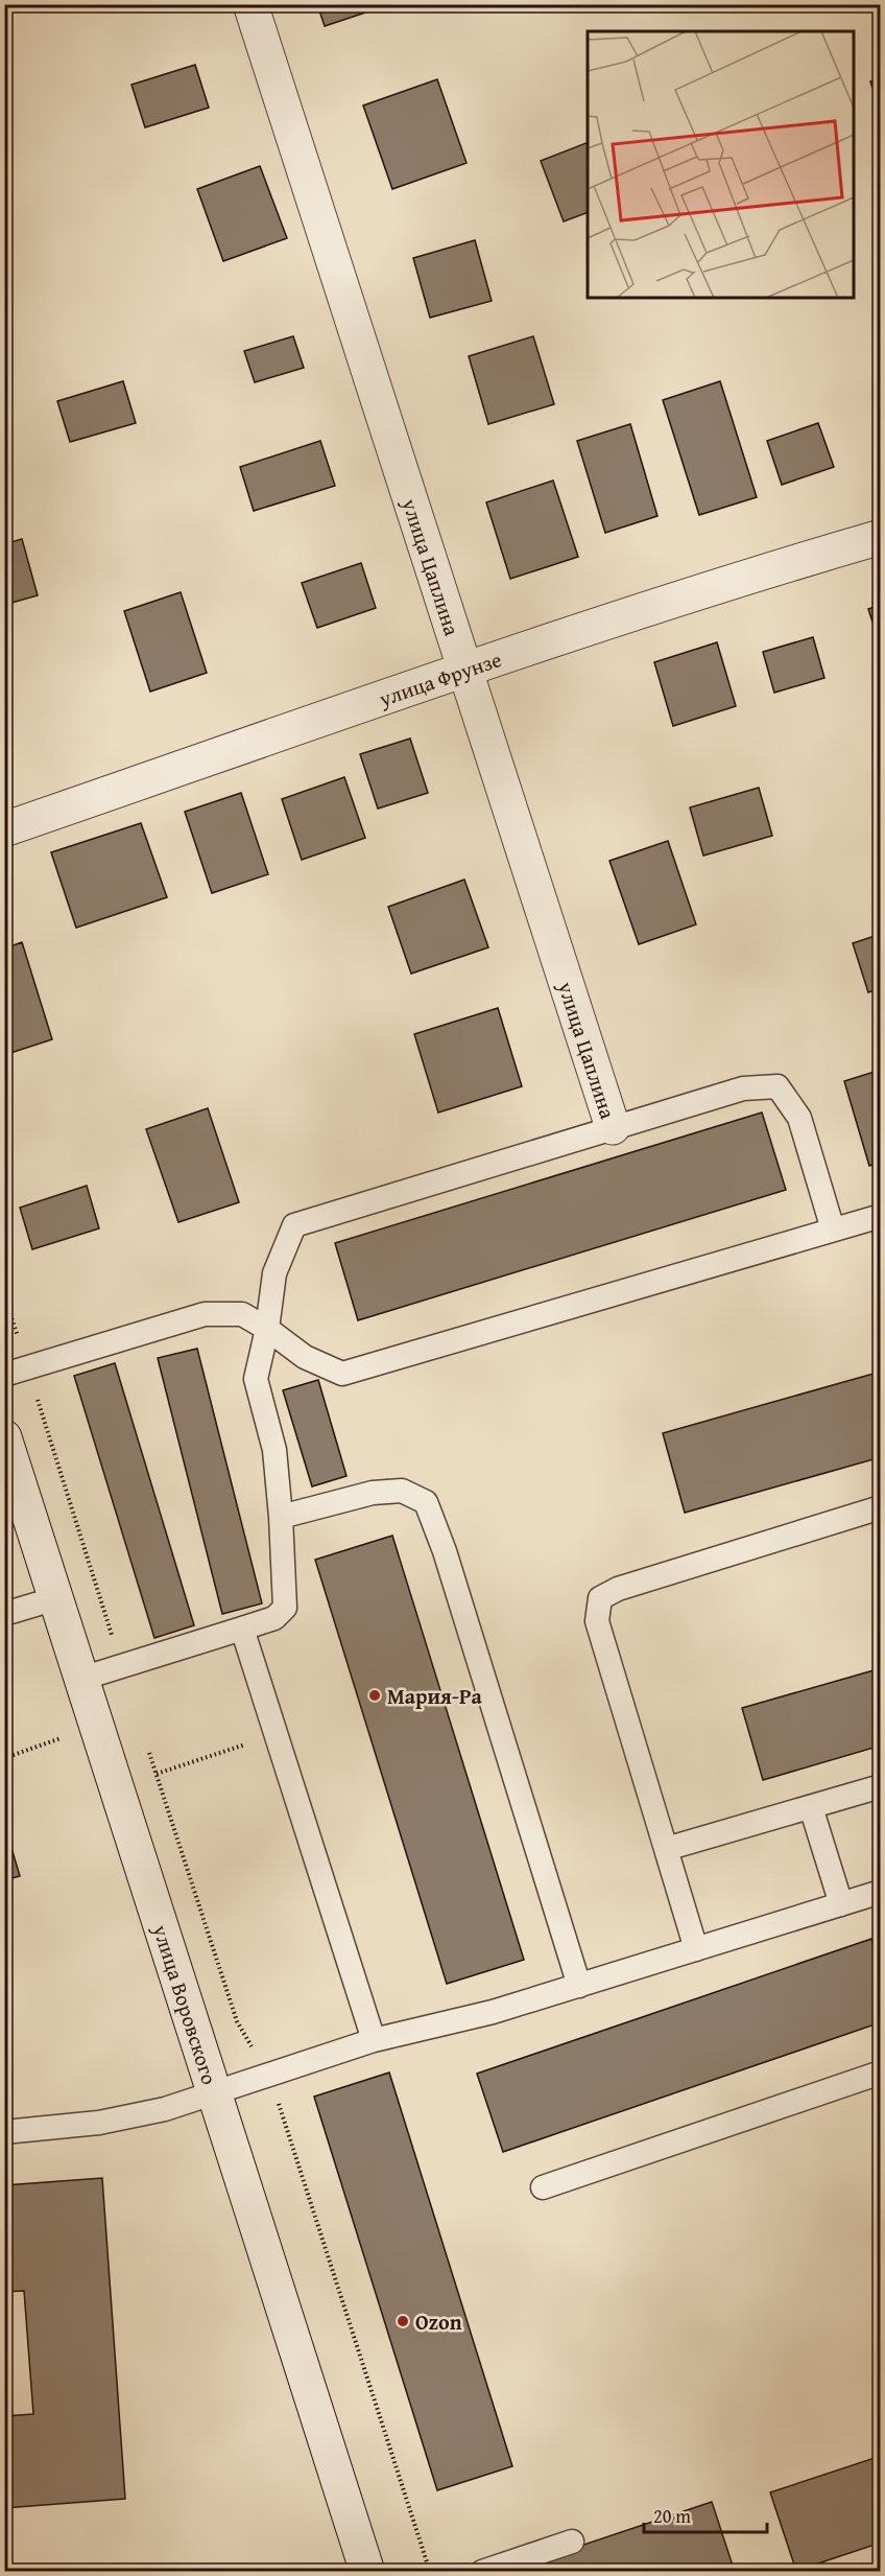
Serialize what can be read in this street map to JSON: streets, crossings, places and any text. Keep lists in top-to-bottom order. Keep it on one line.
{"streets":{"street":["улица Цаплина","улица Фрунзе","улица Воровского"]},"crossings":[["улица Цаплина","улица Фрунзе"]],"places":["Мария-Ра","Ozon"],"scale_bar":"20 m"}
